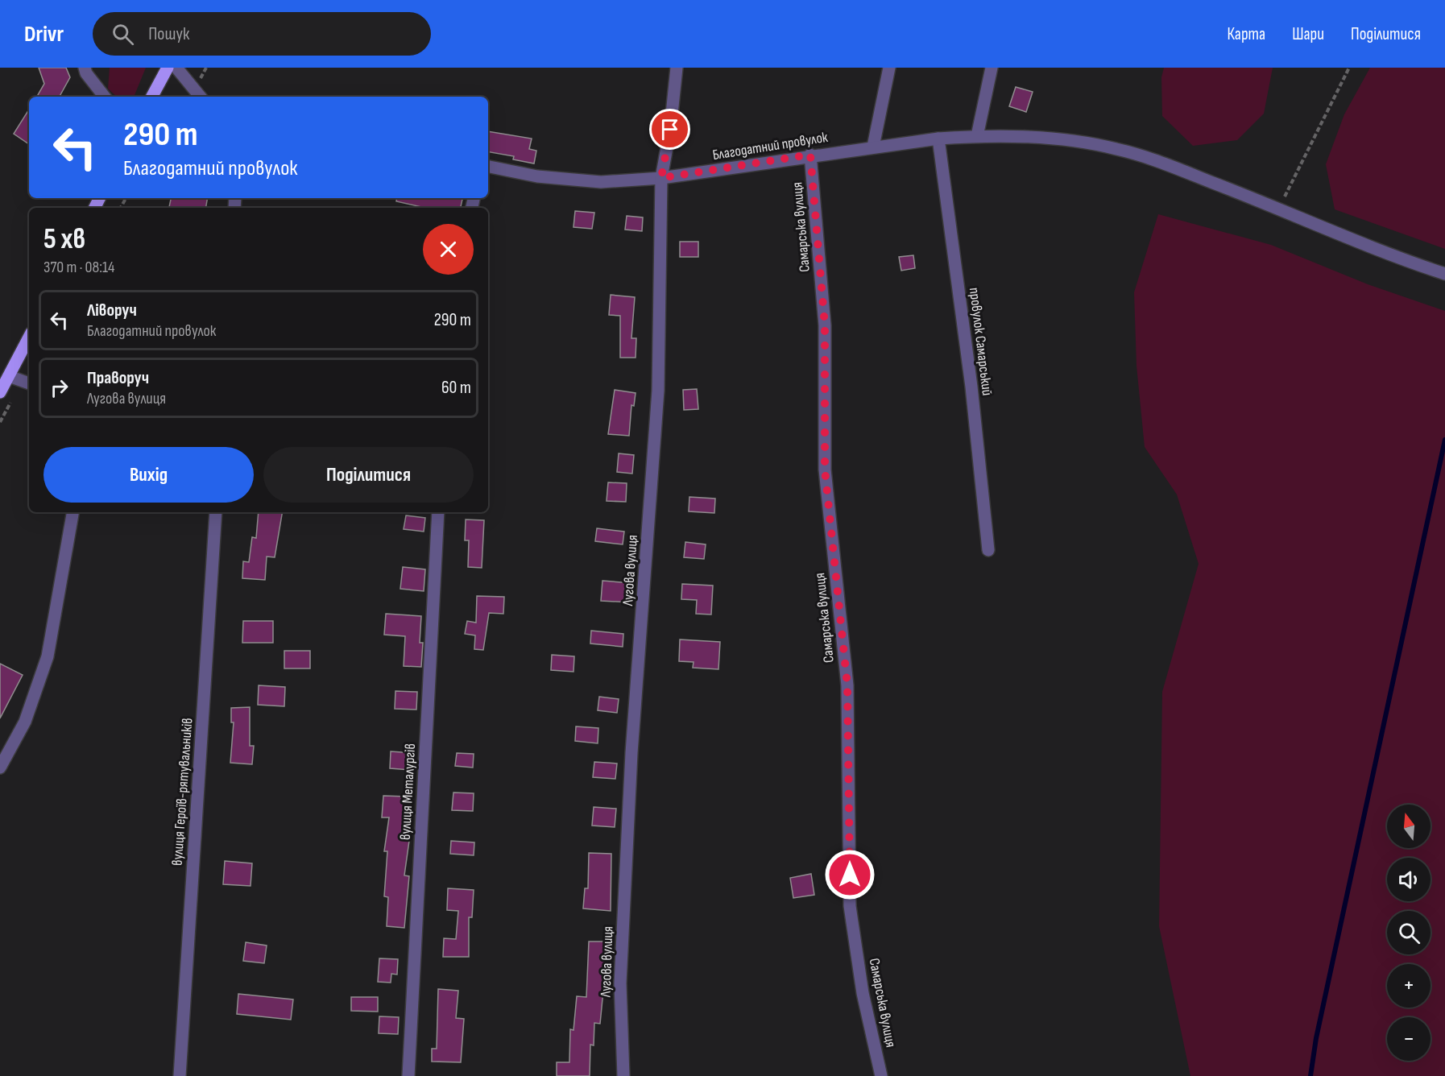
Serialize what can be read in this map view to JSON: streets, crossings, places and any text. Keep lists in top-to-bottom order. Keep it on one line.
{"streets":{"street":["Благодатний провулок","Самарська вулиця","провулок Самарський","Лугова вулиця","вулиця Героїв-рятувальників","вулиця Металургів"]},"crossings":[["Благодатний провулок","Самарська вулиця"],["Благодатний провулок","провулок Самарський"],["Благодатний провулок","Лугова вулиця"]],"north":"top","page":{"header":"Drivr","search":"Пошук","nav":["Карта","Шари","Поділитися"],"turn":["290 m","Благодатний провулок"],"heading":["5 хв","370 m · 08:14"],"list":[{"name":"Ліворуч","note":"Благодатний провулок","value":"290 m"},{"name":"Праворуч","note":"Лугова вулиця","value":"60 m"}],"buttons":["Вихід","Поділитися"],"map_buttons":["+","−"]}}
